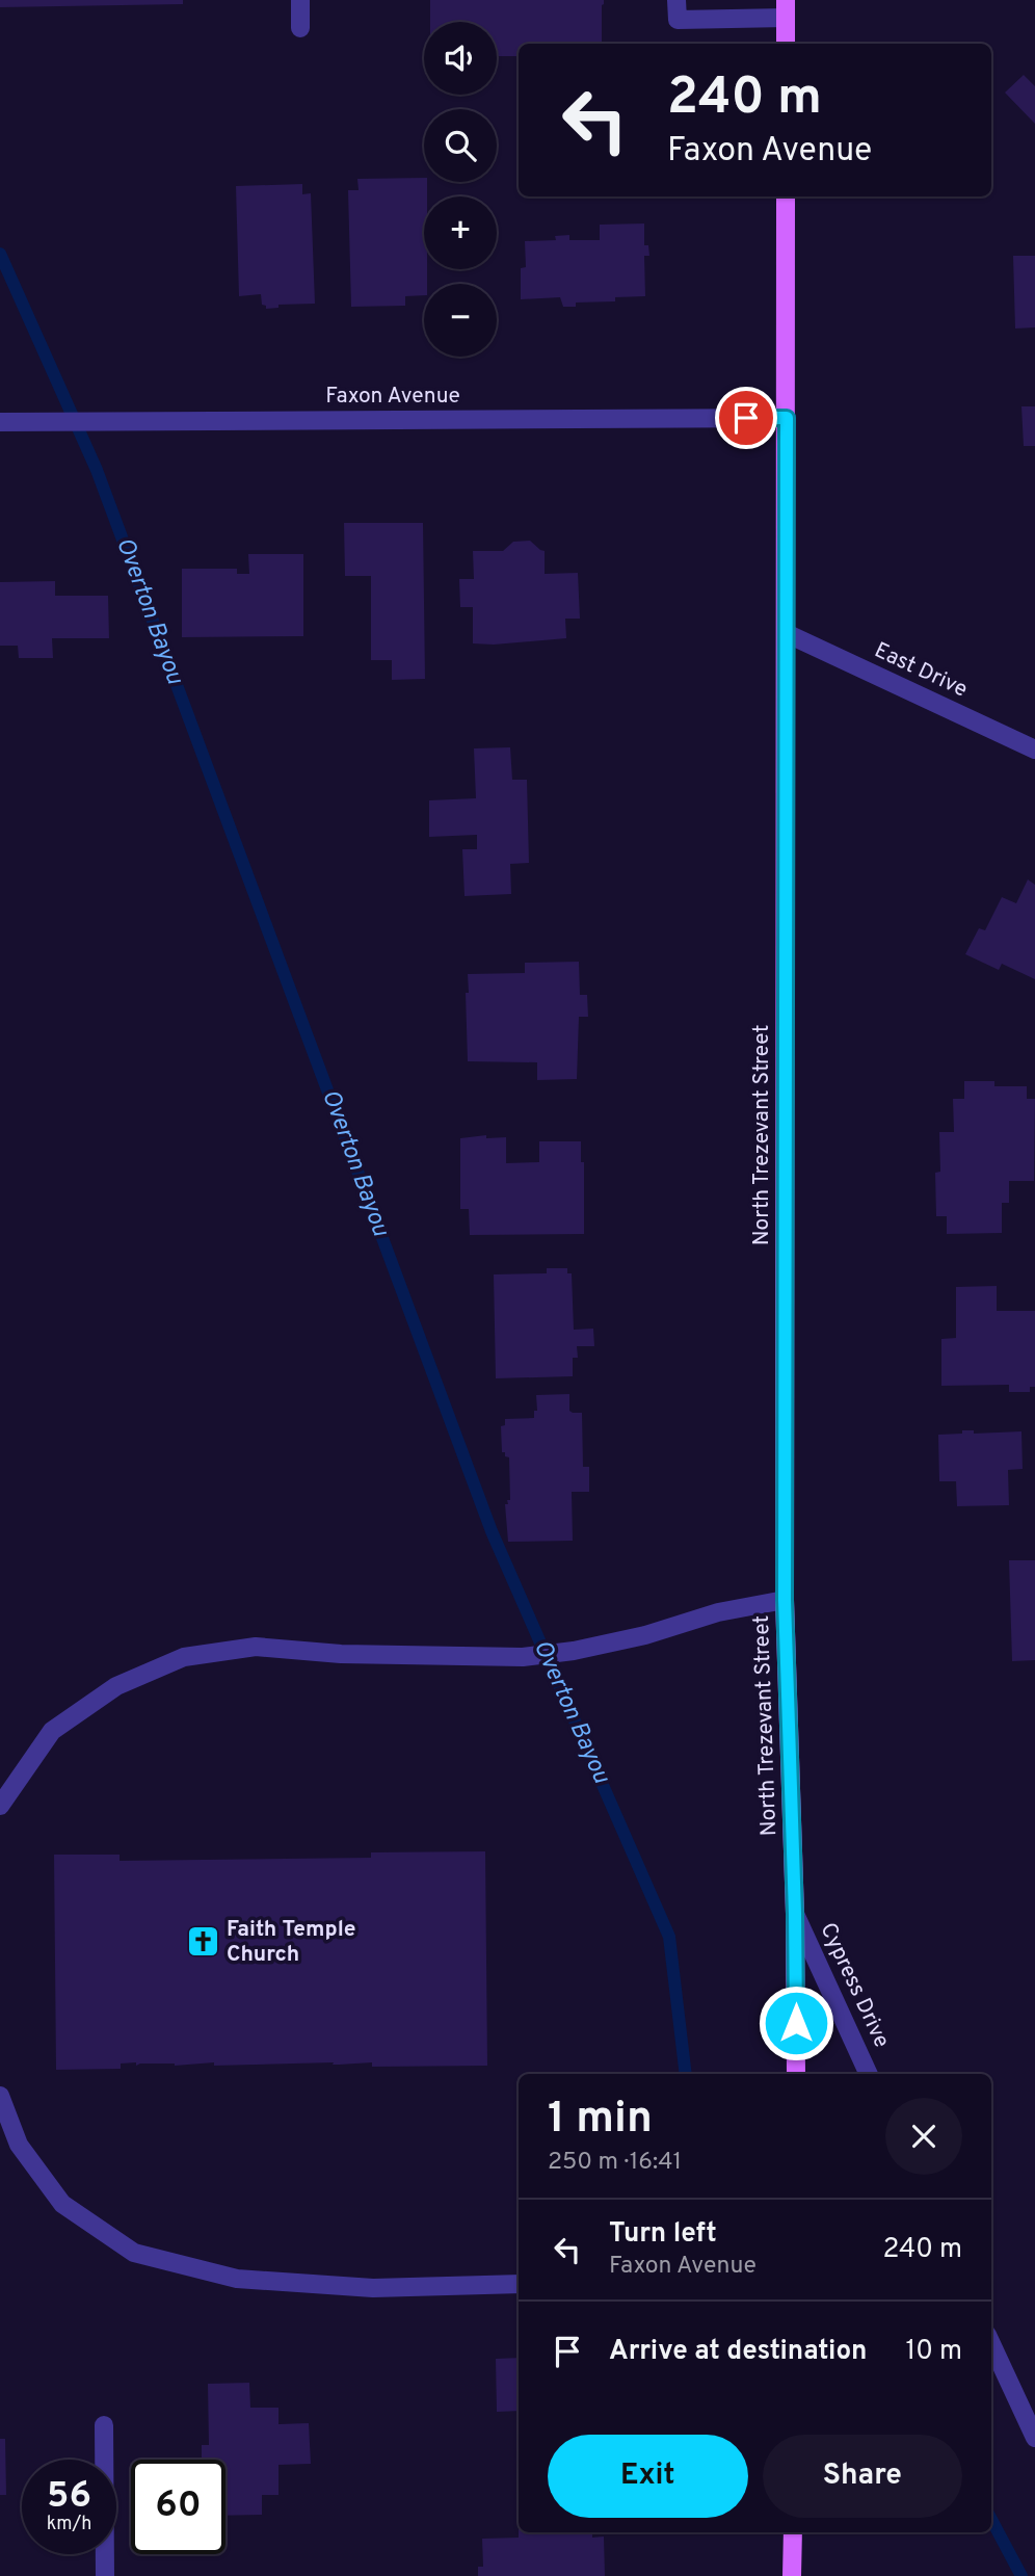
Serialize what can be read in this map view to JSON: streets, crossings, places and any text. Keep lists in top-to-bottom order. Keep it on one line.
{"streets":{"main road":["North Trezevant Street"],"street":["Faxon Avenue","East Drive","Cypress Drive"]},"crossings":[["Faxon Avenue","North Trezevant Street"],["East Drive","North Trezevant Street"],["North Trezevant Street","Cypress Drive"]],"water":["Overton Bayou"],"places":{"church":["Faith Temple Church"]},"page":{"map_buttons":["+","−"],"turn":["240 m","Faxon Avenue"],"heading":["1 min","250 m · 16:41"],"list":[{"name":"Turn left","note":"Faxon Avenue","value":"240 m"},{"name":"Arrive at destination","value":"10 m"}],"buttons":["Exit","Share"],"speed":"56 km/h","limit":"60"}}
